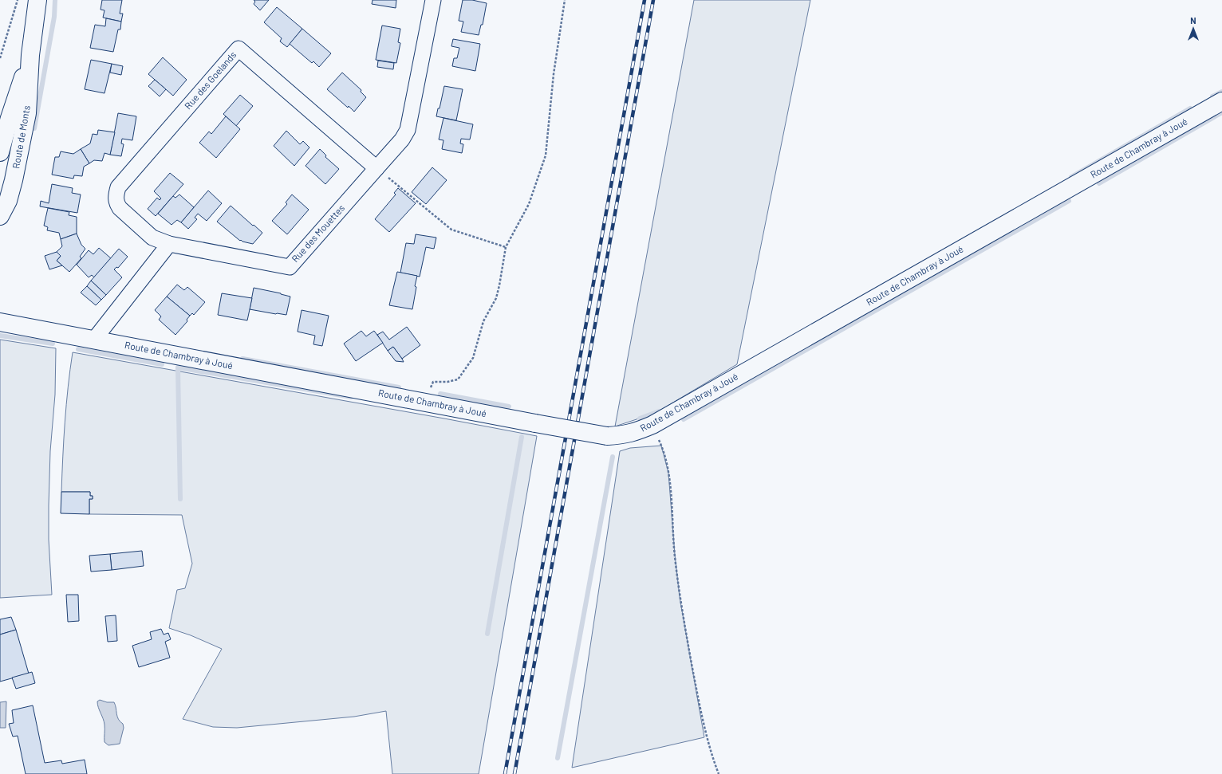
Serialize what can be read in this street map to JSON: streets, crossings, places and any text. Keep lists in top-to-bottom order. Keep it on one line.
{"streets":{"street":["Rue des Goelands","Route de Monts","Route de Chambray à Joué","Rue des Mouettes"]},"crossings":[["Rue des Goelands","Rue des Mouettes"]],"north":"top"}
